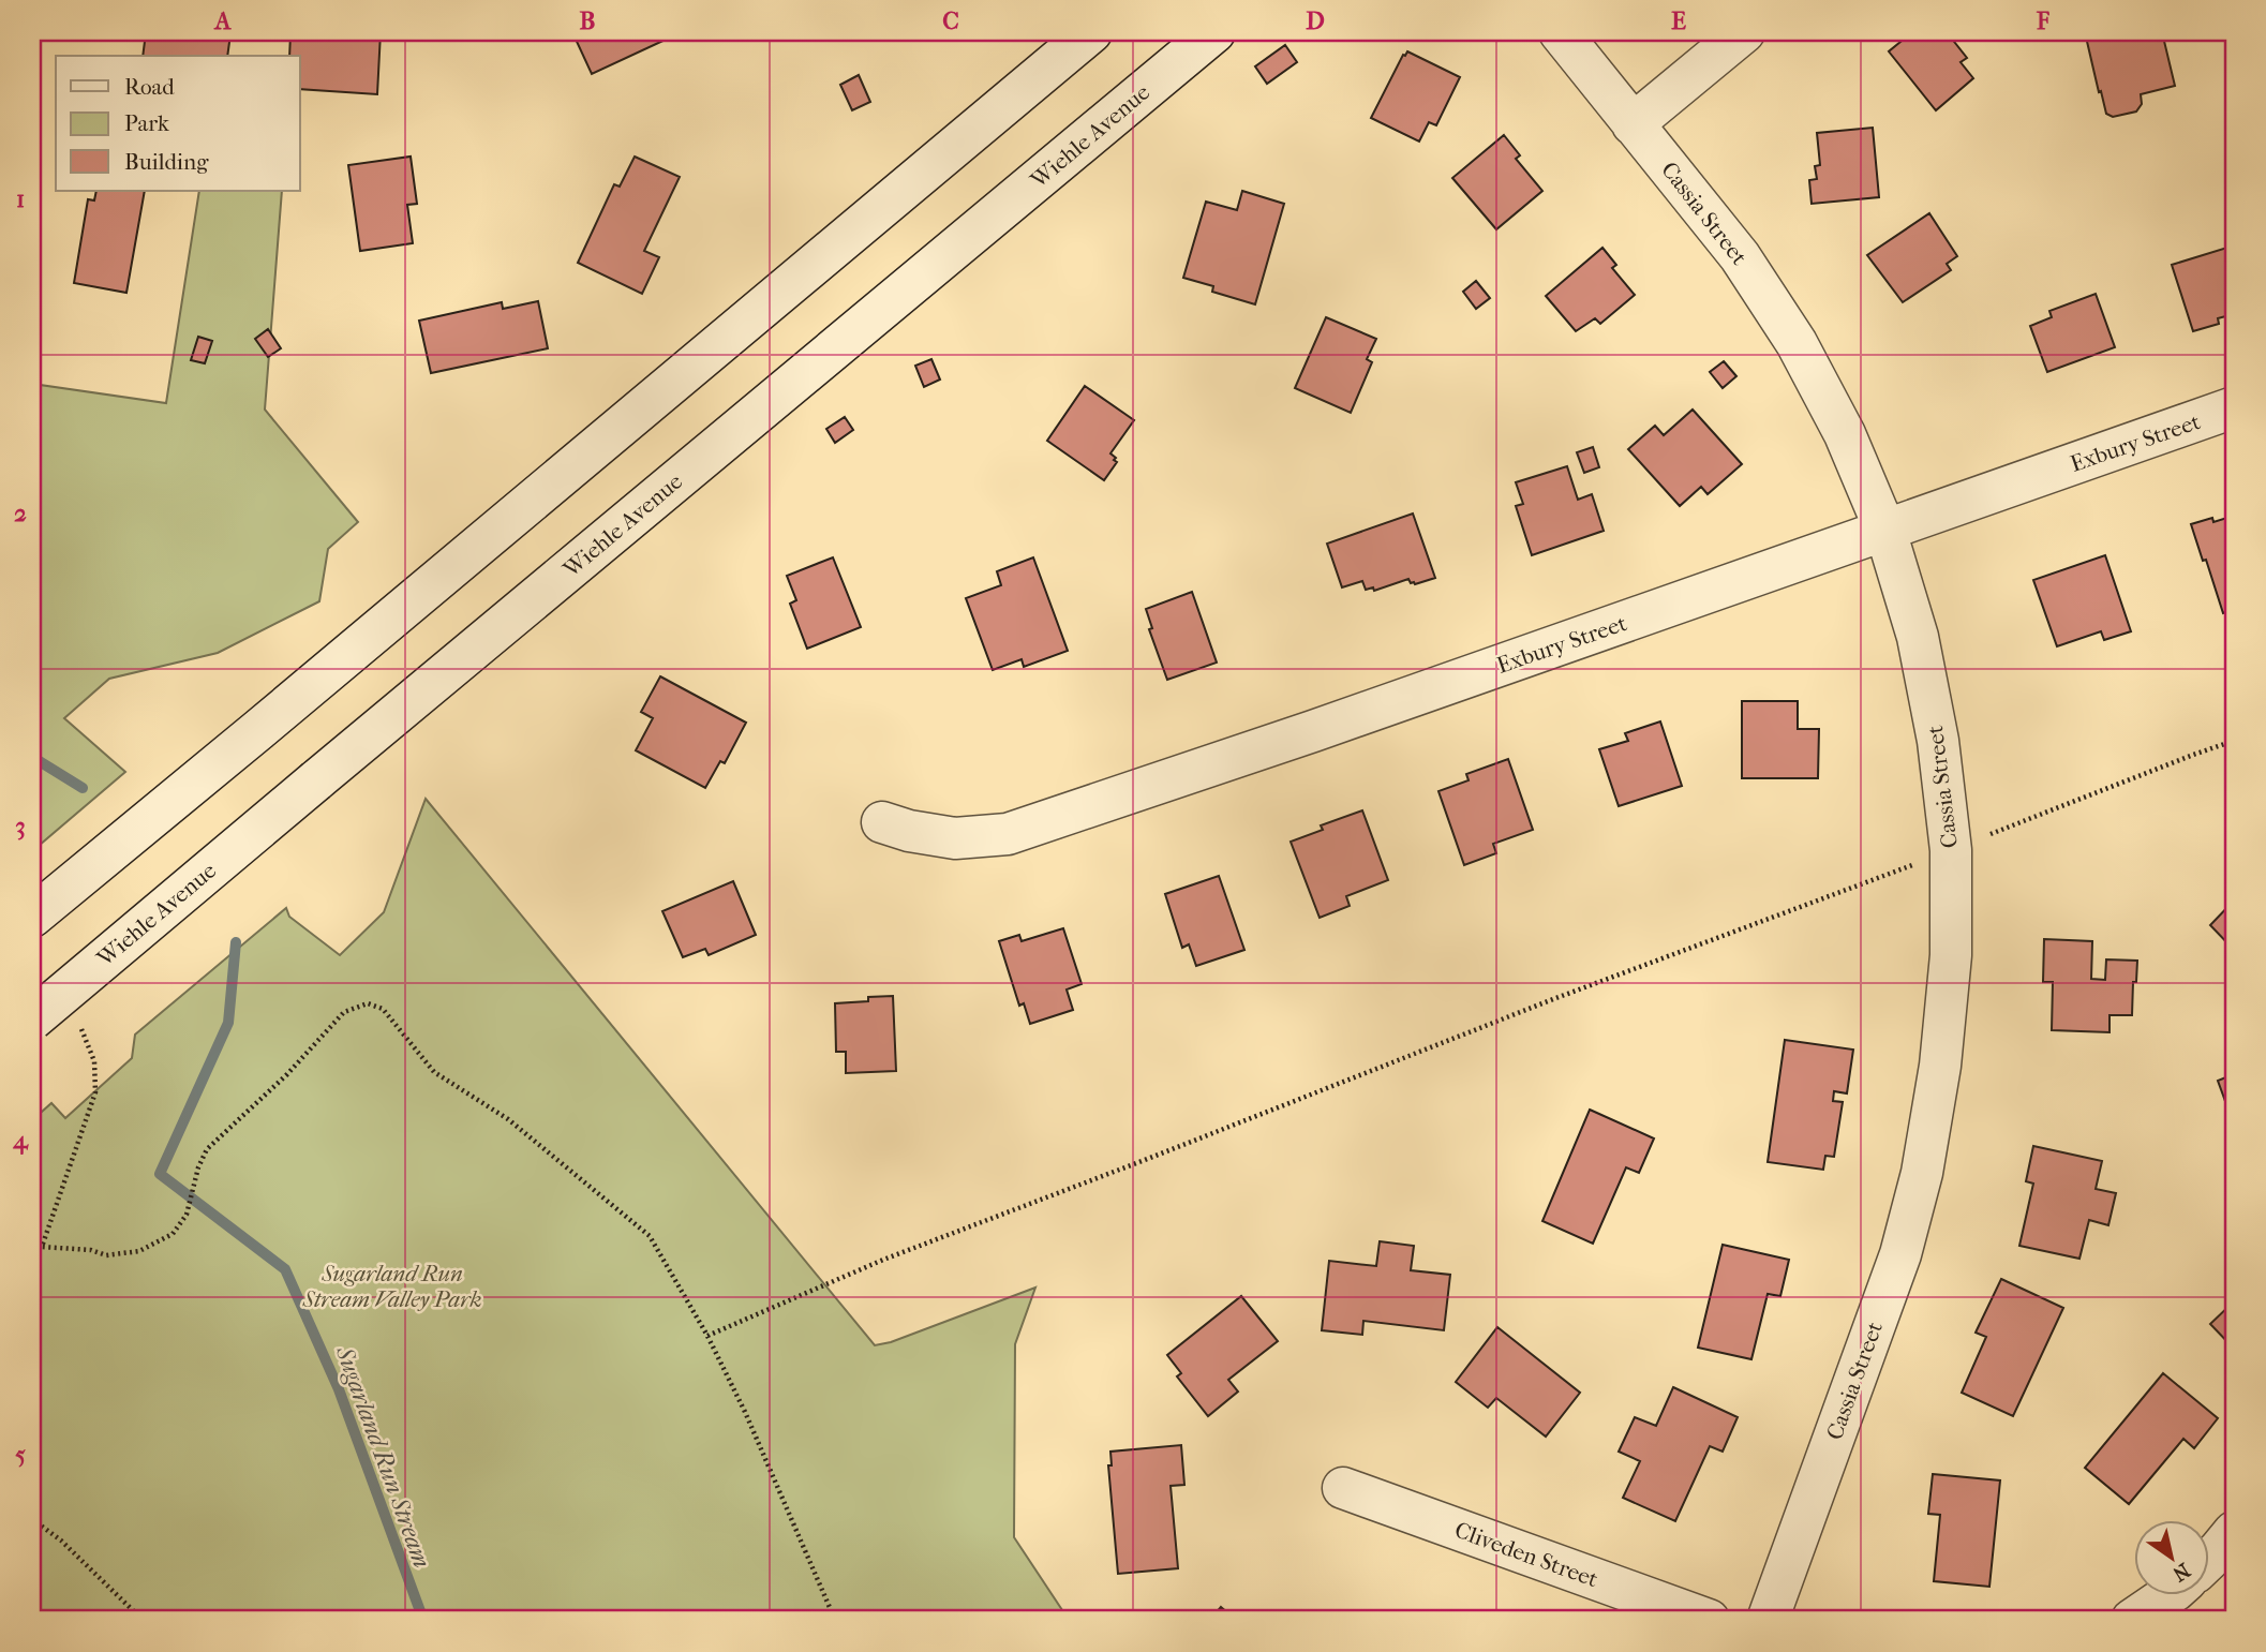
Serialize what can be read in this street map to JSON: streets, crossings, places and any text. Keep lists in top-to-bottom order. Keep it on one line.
{"streets":{"street":["Wiehle Avenue","Cassia Street","Exbury Street","Cliveden Street"]},"crossings":[["Cassia Street","Exbury Street"]],"water":["Sugarland Run Stream"],"parks":["Sugarland Run Stream Valley Park"],"legend":["Road","Park","Building"],"north":"bottom right","grid":{"columns":["A","B","C","D","E","F"],"rows":["1","2","3","4","5"]}}
